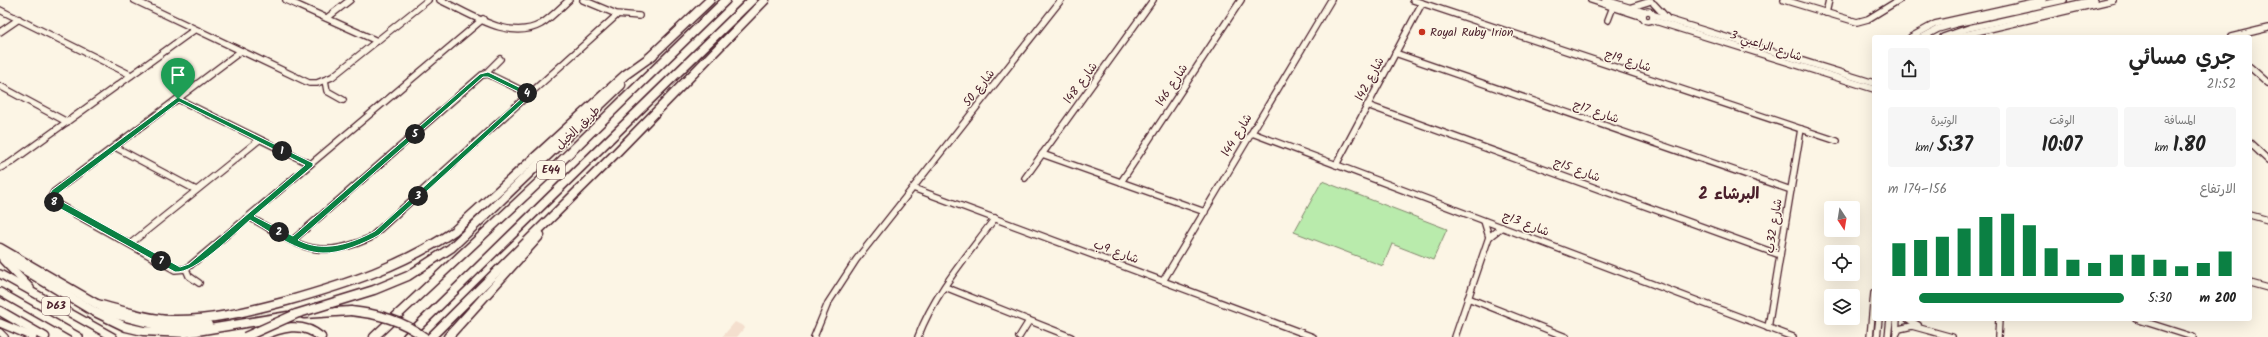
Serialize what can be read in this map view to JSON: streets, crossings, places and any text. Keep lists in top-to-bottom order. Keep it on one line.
{"streets":{"highway":["طريق الخيل","E44"],"main road":["D63"],"street":["شارع الراعبي 3","شارع 19ج","شارع 42ا","شارع 48ا","شارع 46ا","شارع 50","شارع 17ج","شارع 44ا","شارع 15ج","شارع 13ج","شارع 32ب","شارع 9ب"]},"crossings":[["شارع 19ج","شارع 42ا"],["شارع 19ج","شارع 32ب"],["شارع 42ا","شارع 17ج"],["شارع 42ا","شارع 15ج"],["شارع 42ا","شارع 13ج"],["شارع 50","شارع 9ب"],["شارع 17ج","شارع 32ب"],["شارع 44ا","شارع 13ج"],["شارع 44ا","شارع 9ب"],["شارع 15ج","شارع 32ب"],["شارع 13ج","شارع 32ب"]],"districts":["البرشاء 2"],"places":["Royal Ruby Irion"],"north":"bottom","page":{"heading":["جري مسائي","21:52"],"pins":["4","5","1","3","8","2","7"],"stats":[["المسافة","1.80 km"],["الوقت","10:07"],["الوتيرة","5:37 /km"]],"chart":["الارتفاع","156–174 m"],"list":[{"name":"200 m","note":"5:30"}]}}
